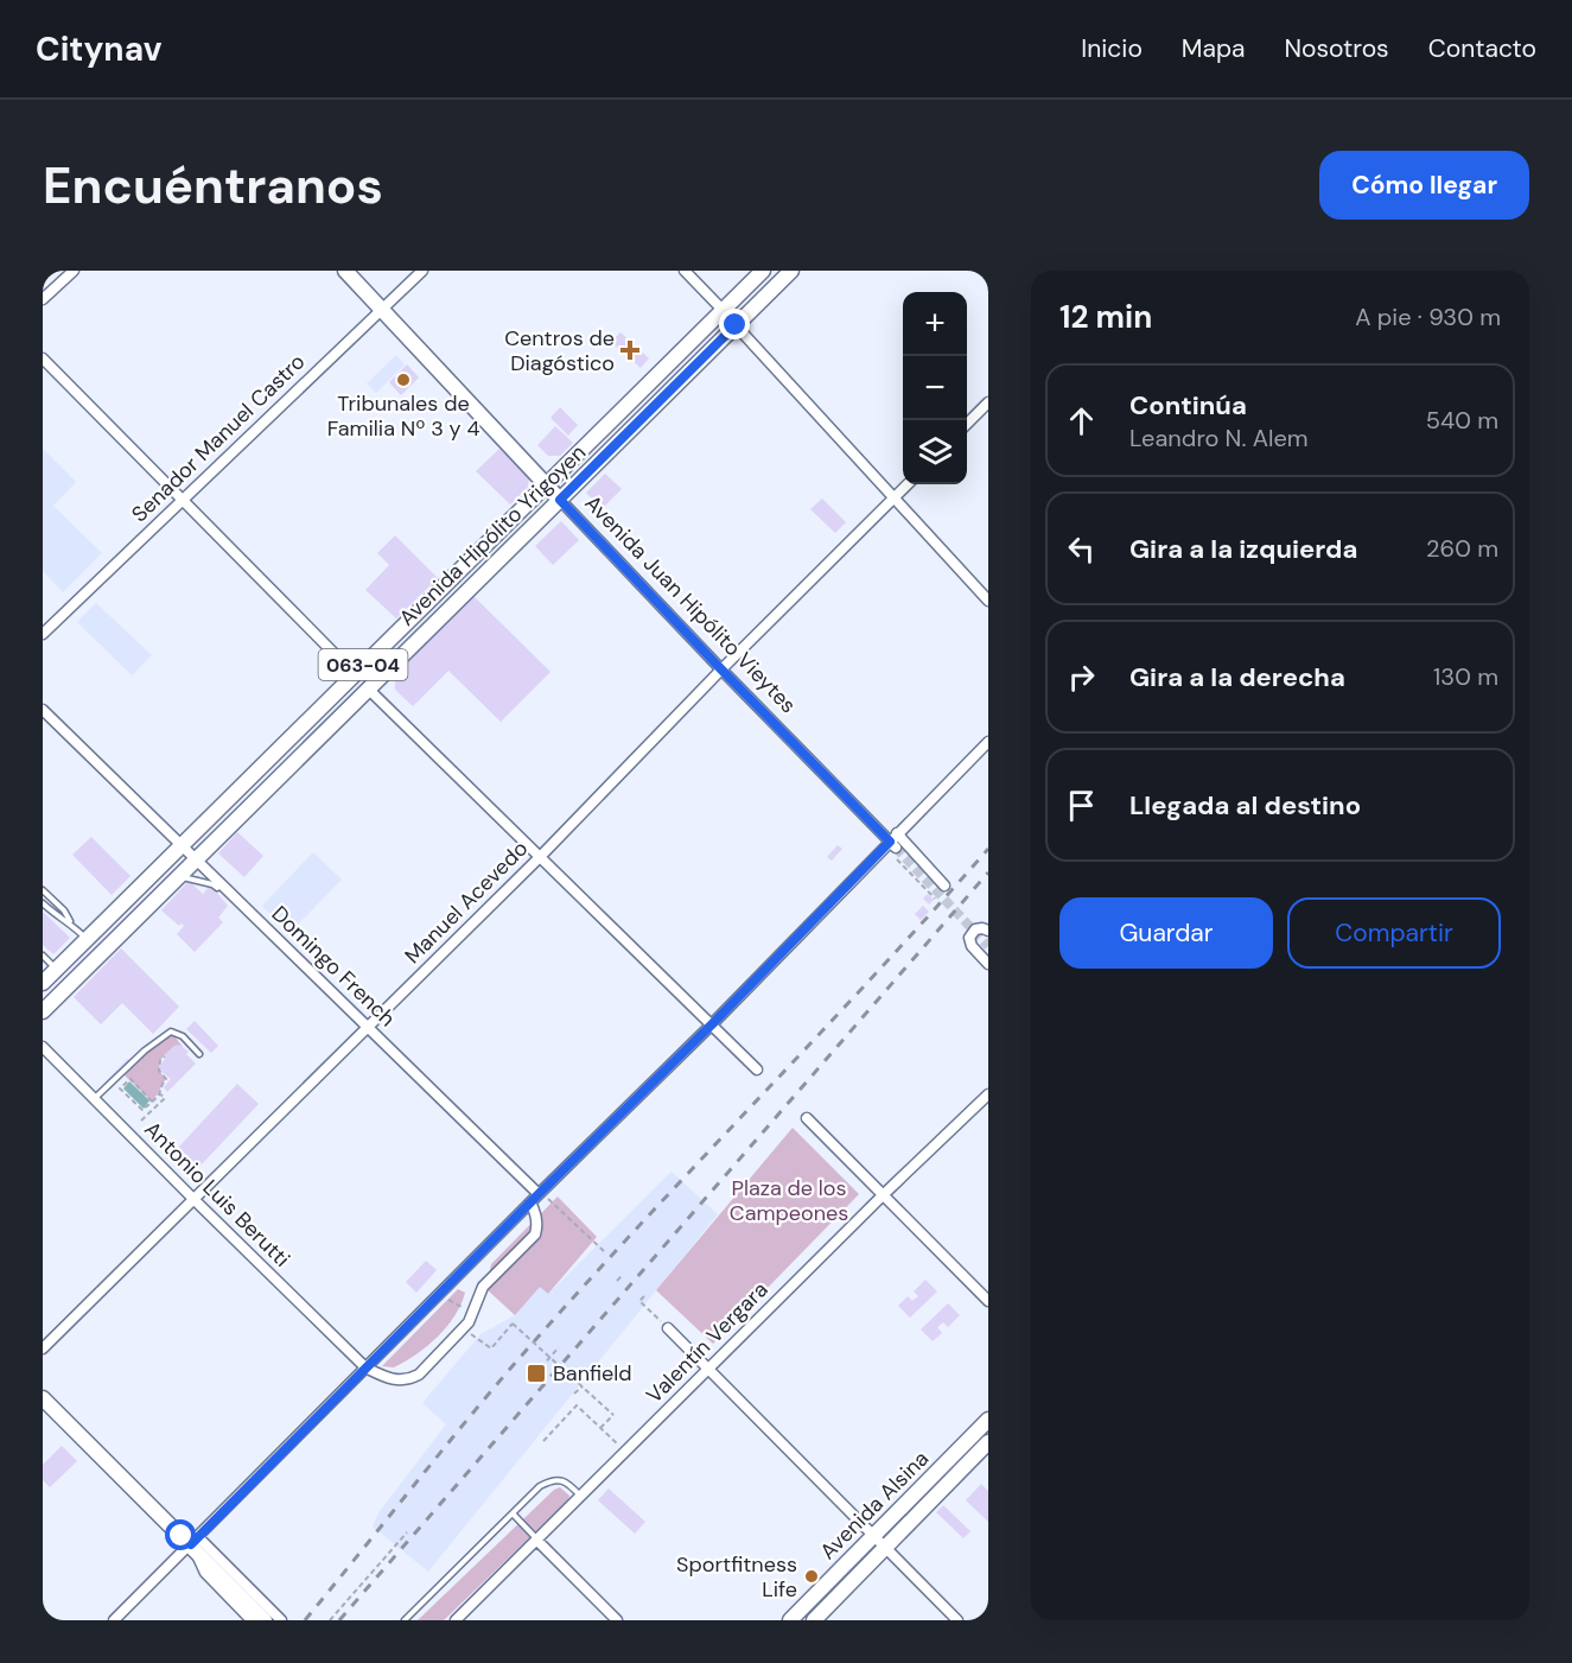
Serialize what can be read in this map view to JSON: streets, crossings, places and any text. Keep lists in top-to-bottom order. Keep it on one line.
{"streets":{"main road":["Avenida Hipólito Yrigoyen","Avenida Juan Hipólito Vieytes","063-04","Avenida Alsina"],"street":["Senador Manuel Castro","Manuel Acevedo","Domingo French","Antonio Luis Berutti","Valentín Vergara"]},"crossings":[["Senador Manuel Castro","Avenida Juan Hipólito Vieytes"],["Avenida Hipólito Yrigoyen","Avenida Juan Hipólito Vieytes"],["Avenida Hipólito Yrigoyen","Domingo French"],["Avenida Juan Hipólito Vieytes","Manuel Acevedo"],["Manuel Acevedo","Domingo French"],["Manuel Acevedo","Antonio Luis Berutti"]],"parks":["Plaza de los Campeones"],"places":{"health":["Centros de Diagóstico"],"other":["Tribunales de Familia Nº 3 y 4","Sportfitness Life"],"transit":["Banfield"]},"page":{"header":"Citynav","nav":["Inicio","Mapa","Nosotros","Contacto"],"buttons":["Cómo llegar",["Guardar","Compartir"]],"title":"Encuéntranos","heading":["12 min","A pie · 930 m"],"map_buttons":["+","−"],"list":[["Continúa","Leandro N. Alem","540 m"],["Gira a la izquierda","260 m"],["Gira a la derecha","130 m"],"Llegada al destino"]}}
